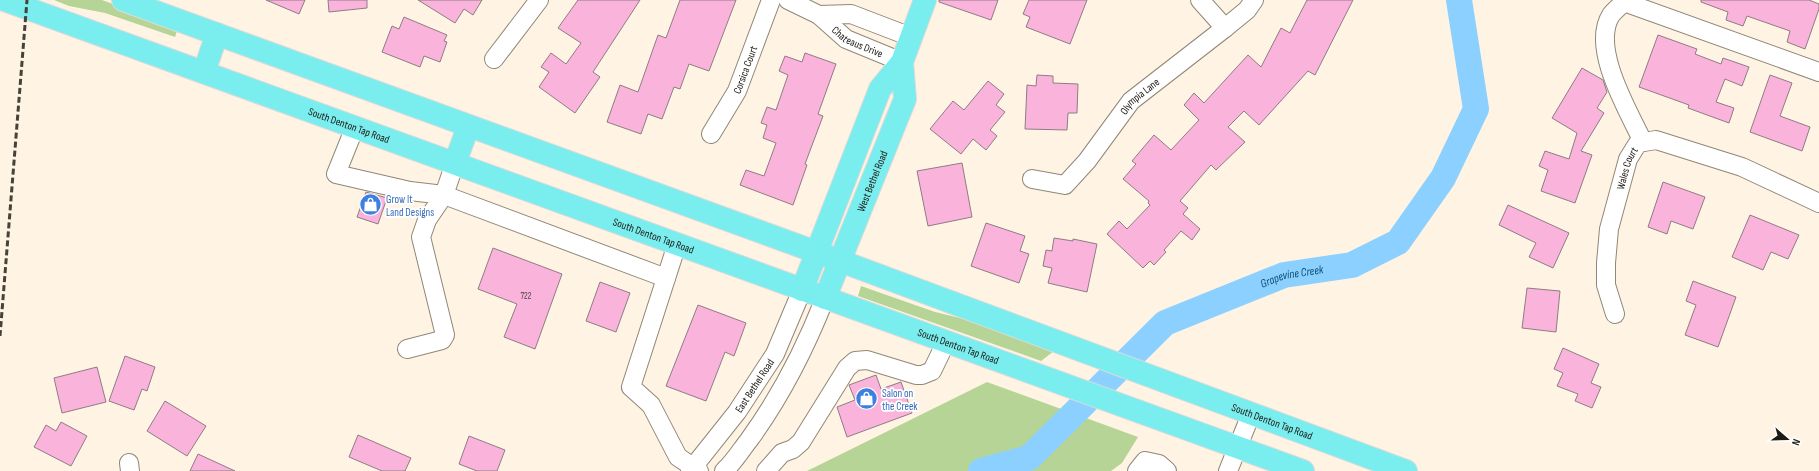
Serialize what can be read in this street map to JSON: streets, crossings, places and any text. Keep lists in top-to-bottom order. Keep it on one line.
{"streets":{"main road":["South Denton Tap Road","West Bethel Road"],"street":["Chateaus Drive","Corsica Court","Olympia Lane","Wales Court","East Bethel Road"]},"crossings":[["Chateaus Drive","West Bethel Road"],["South Denton Tap Road","West Bethel Road"],["South Denton Tap Road","East Bethel Road"],["West Bethel Road","East Bethel Road"]],"water":["Grapevine Creek"],"places":{"shop":["Grow It Land Designs","Salon on the Creek"]},"house_numbers":["722"],"north":"right"}
